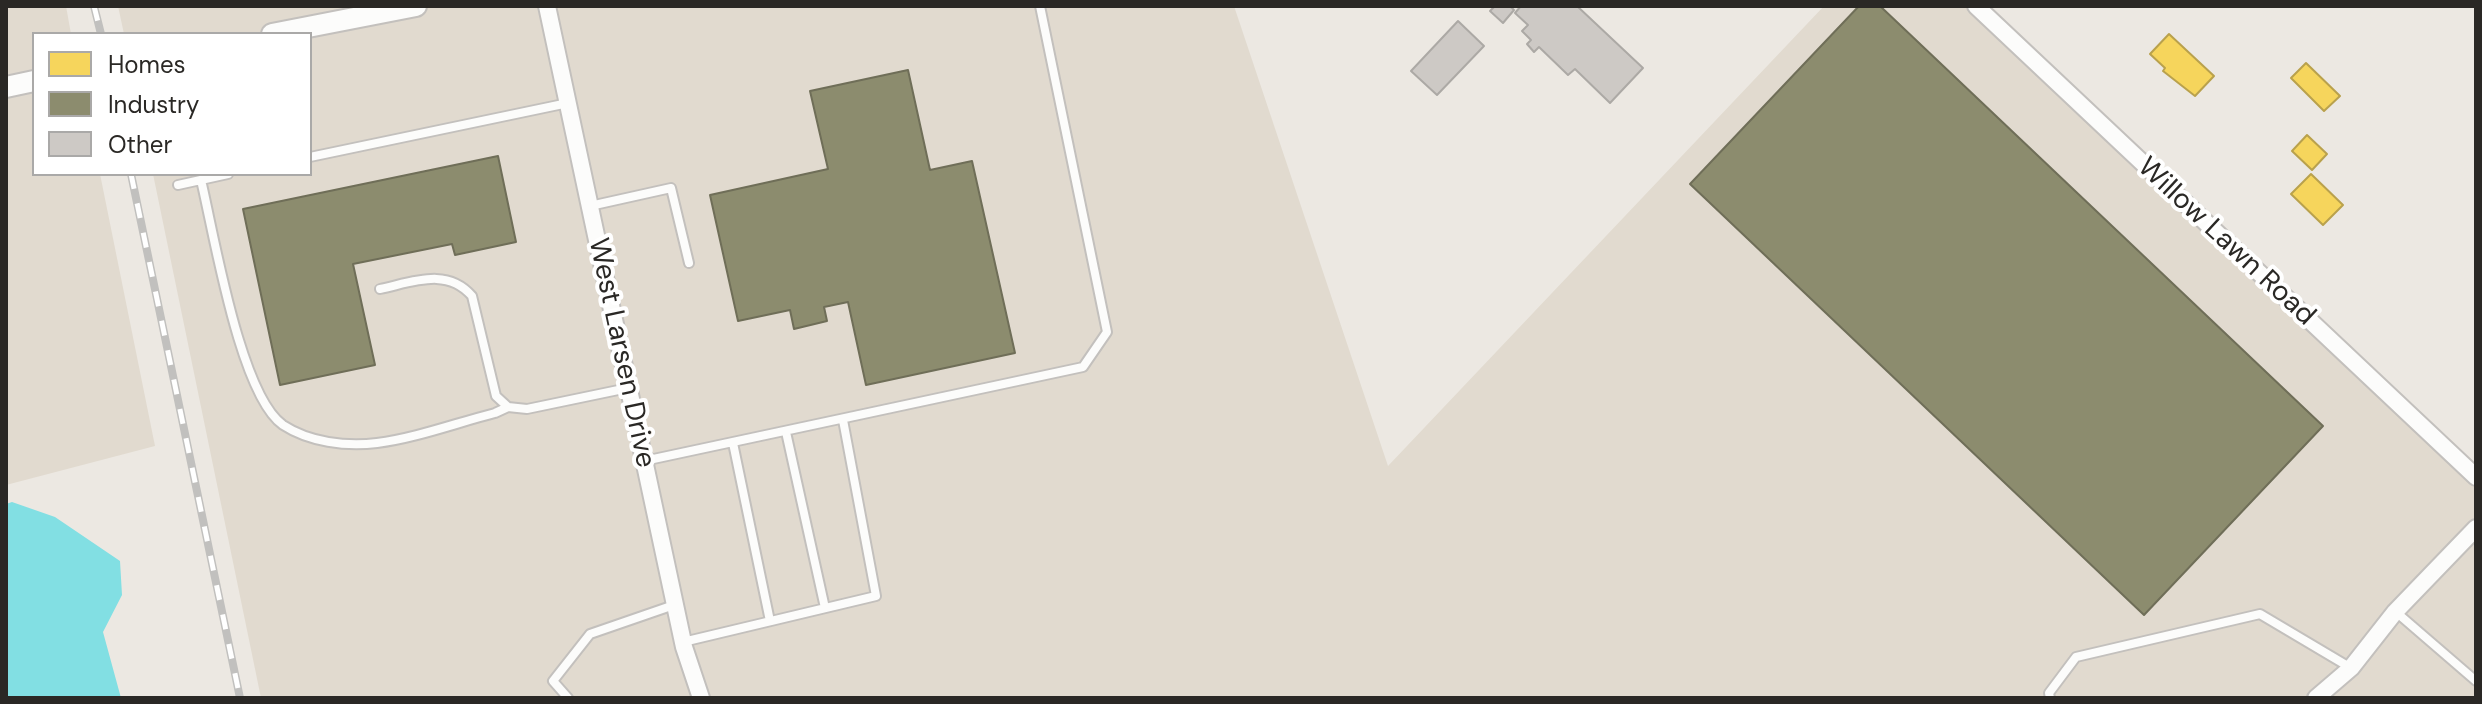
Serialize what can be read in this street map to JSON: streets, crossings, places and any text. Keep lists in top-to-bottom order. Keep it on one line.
{"streets":{"street":["Willow Lawn Road","West Larsen Drive"]},"legend":["Homes","Industry","Other"]}
